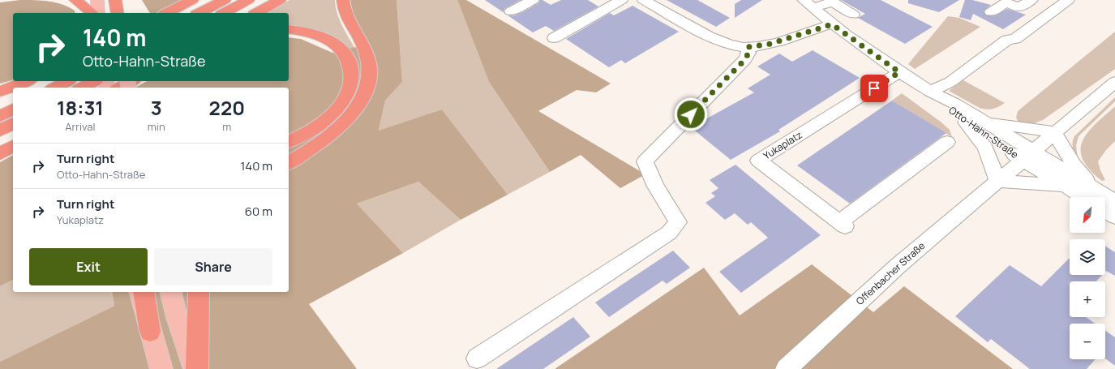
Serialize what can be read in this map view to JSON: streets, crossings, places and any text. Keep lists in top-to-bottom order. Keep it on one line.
{"streets":{"street":["Otto-Hahn-Straße","Yukaplatz","Offenbacher Straße"]},"crossings":[["Otto-Hahn-Straße","Yukaplatz"],["Otto-Hahn-Straße","Offenbacher Straße"]],"north":"bottom left","page":{"turn":["140 m","Otto-Hahn-Straße"],"eta":["18:31","Arrival","3","min","220","m"],"list":[{"name":"Turn right","note":"Otto-Hahn-Straße","value":"140 m"},{"name":"Turn right","note":"Yukaplatz","value":"60 m"}],"map_buttons":["+","−"],"buttons":["Exit","Share"]}}
